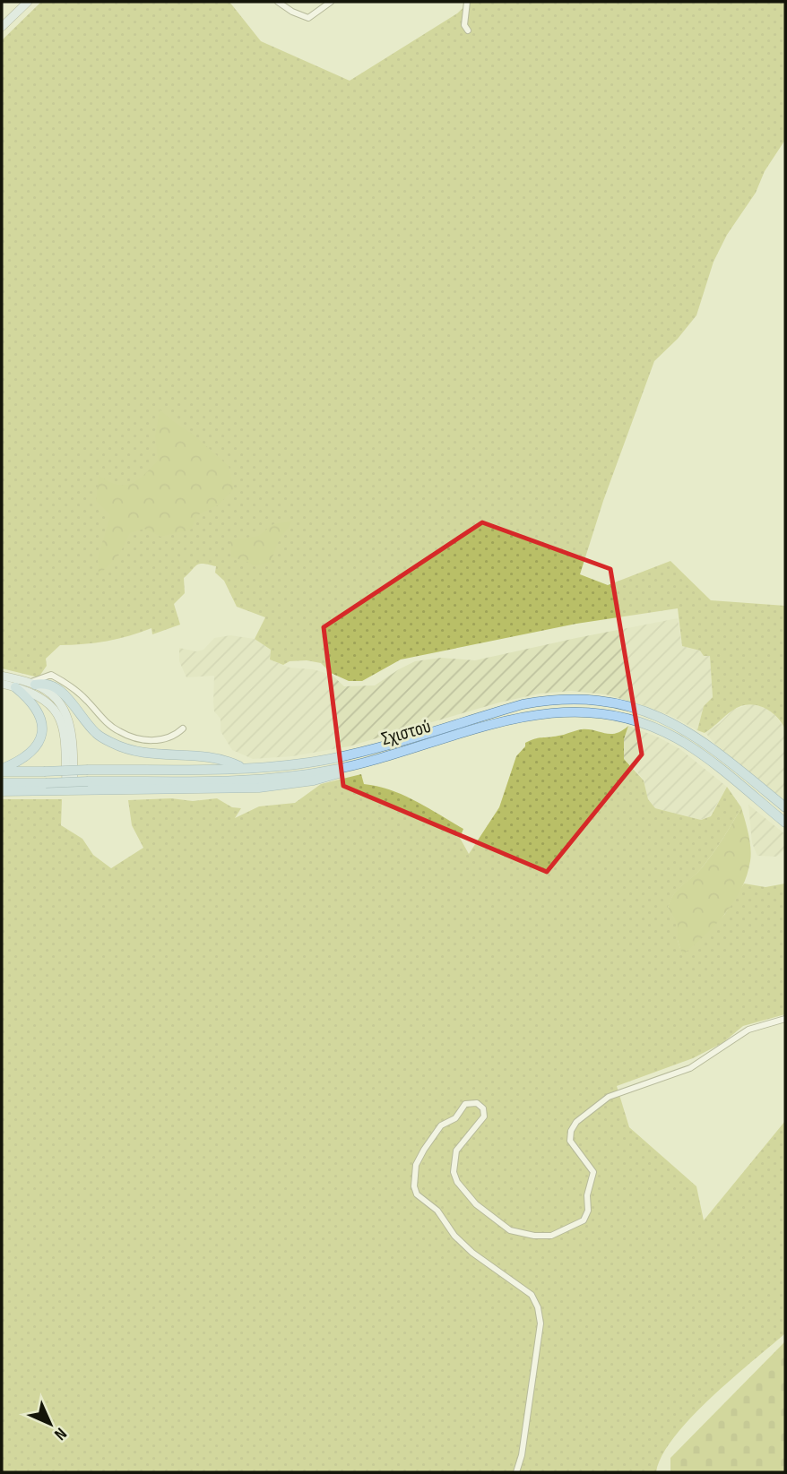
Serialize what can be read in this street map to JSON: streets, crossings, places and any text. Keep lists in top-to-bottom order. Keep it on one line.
{"streets":{"main road":["Σχιστού"]},"north":"bottom right"}
